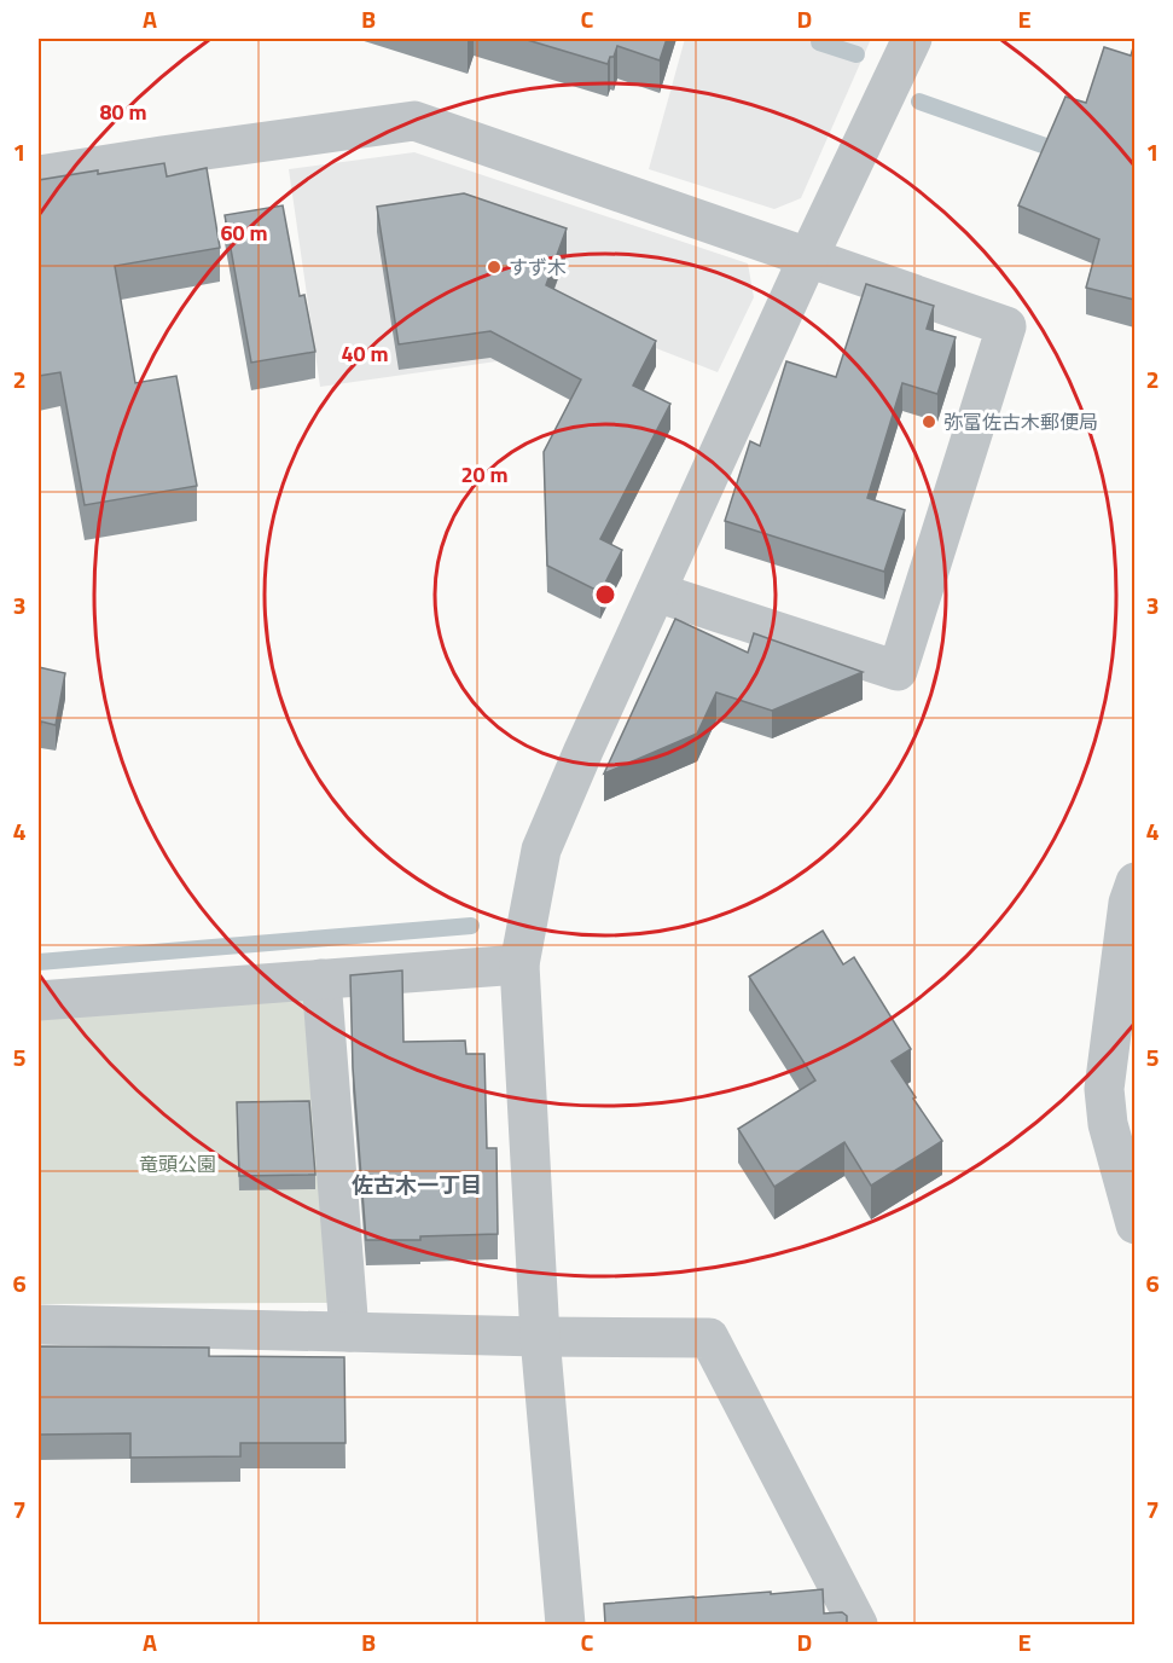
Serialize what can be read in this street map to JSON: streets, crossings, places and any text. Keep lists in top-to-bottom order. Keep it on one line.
{"districts":["佐古木一丁目"],"parks":["竜頭公園"],"places":["すず木","弥富佐古木郵便局"],"grid":{"columns":["A","B","C","D","E"],"rows":["1","2","3","4","5","6","7"]},"rings":["80 m","60 m","40 m","20 m"]}
